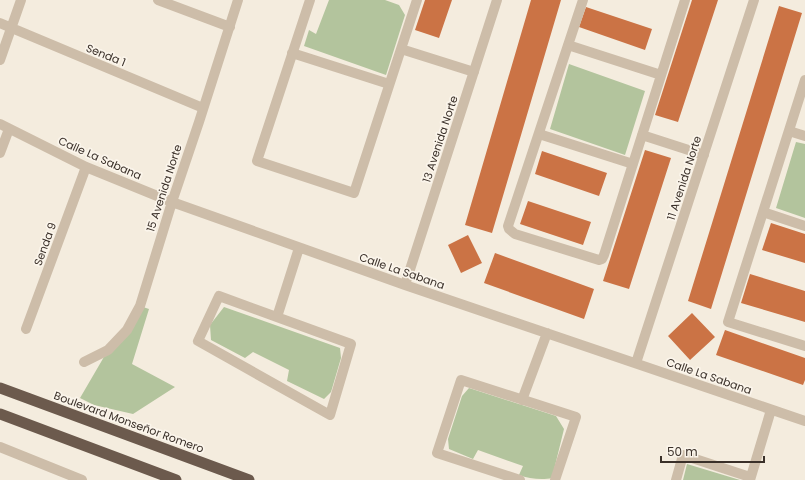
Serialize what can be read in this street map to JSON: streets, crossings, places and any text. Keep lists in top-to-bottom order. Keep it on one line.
{"streets":{"highway":["Boulevard Monseñor Romero"],"street":["Senda 1","13 Avenida Norte","Calle La Sabana","11 Avenida Norte","15 Avenida Norte","Senda 9"]},"crossings":[["Senda 1","15 Avenida Norte"],["13 Avenida Norte","Calle La Sabana"],["Calle La Sabana","11 Avenida Norte"],["Calle La Sabana","15 Avenida Norte"],["Calle La Sabana","Senda 9"]],"scale_bar":"50 m"}
